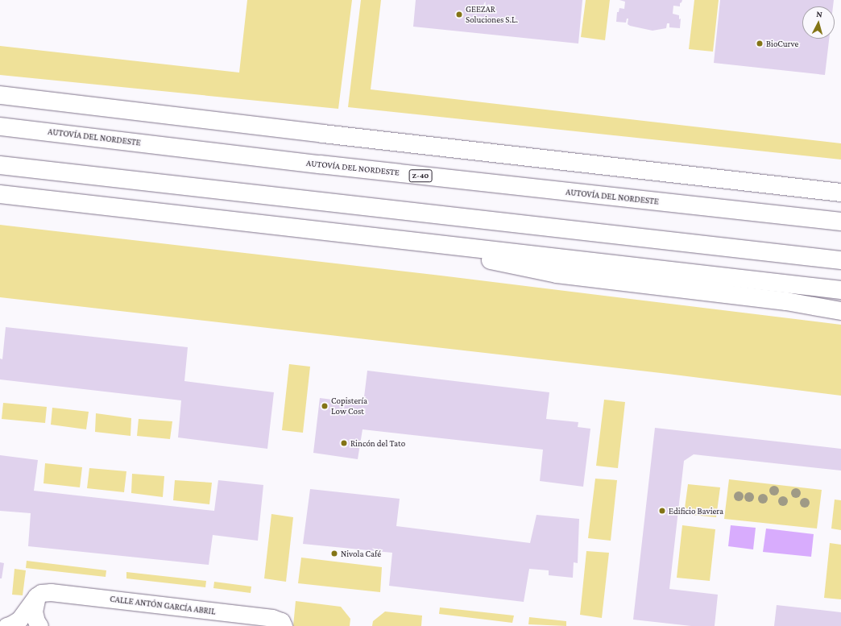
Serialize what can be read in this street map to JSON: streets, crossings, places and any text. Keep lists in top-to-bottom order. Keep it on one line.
{"streets":{"highway":["AUTOVÍA DEL NORDESTE","Z-40"],"street":["CALLE ANTÓN GARCÍA ABRIL"]},"places":["GEEZAR Soluciones S.L.","BioCurve","Copistería Low Cost","Rincón del Tato","Edificio Baviera","Nivola Café"],"north":"top"}
